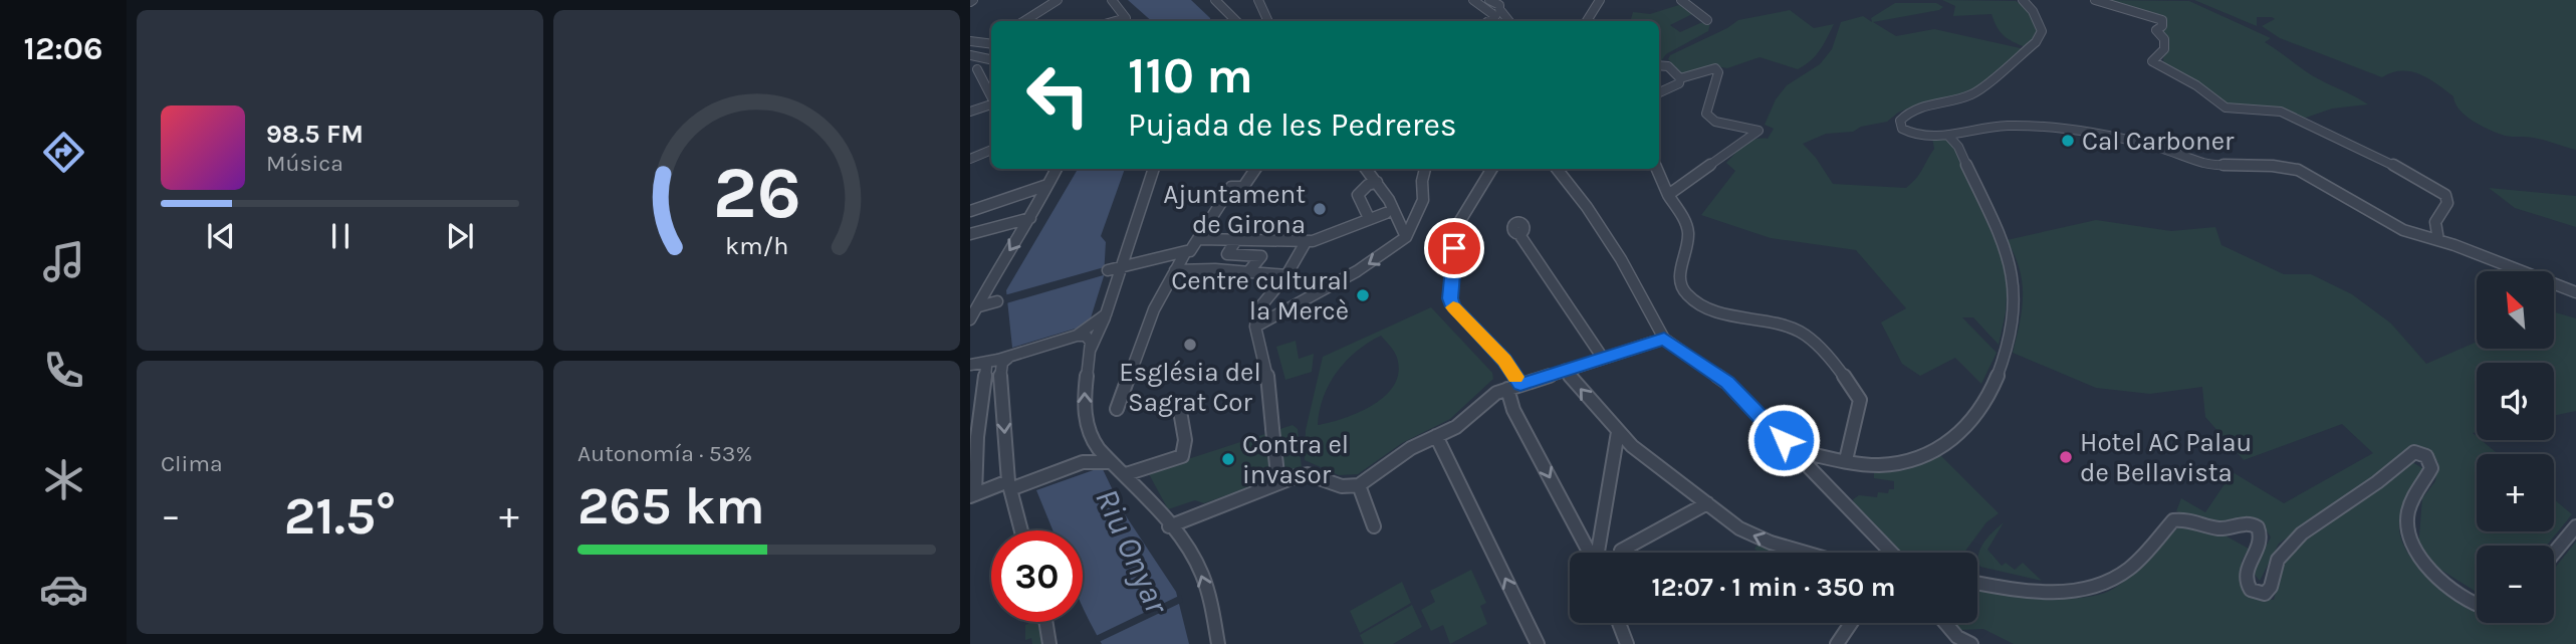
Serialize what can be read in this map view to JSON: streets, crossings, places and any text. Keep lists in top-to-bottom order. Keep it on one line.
{"water":["Riu Onyar"],"places":["Cal Carboner","Ajuntament de Girona","Centre cultural la Mercè","Església del Sagrat Cor","Hotel AC Palau de Bellavista","Contra el invasor"],"north":"top left","page":{"tabs":"12:06","turn":["110 m","Pujada de les Pedreres"],"song":["98.5 FM","Música"],"map_buttons":["+","−"],"tile":["Clima",["Autonomía · 53%","265 km"]],"heat":["−","21.5°","+"],"limit":"30","trip":"12:07 · 1 min · 350 m","gauge":["26","km/h"]}}
